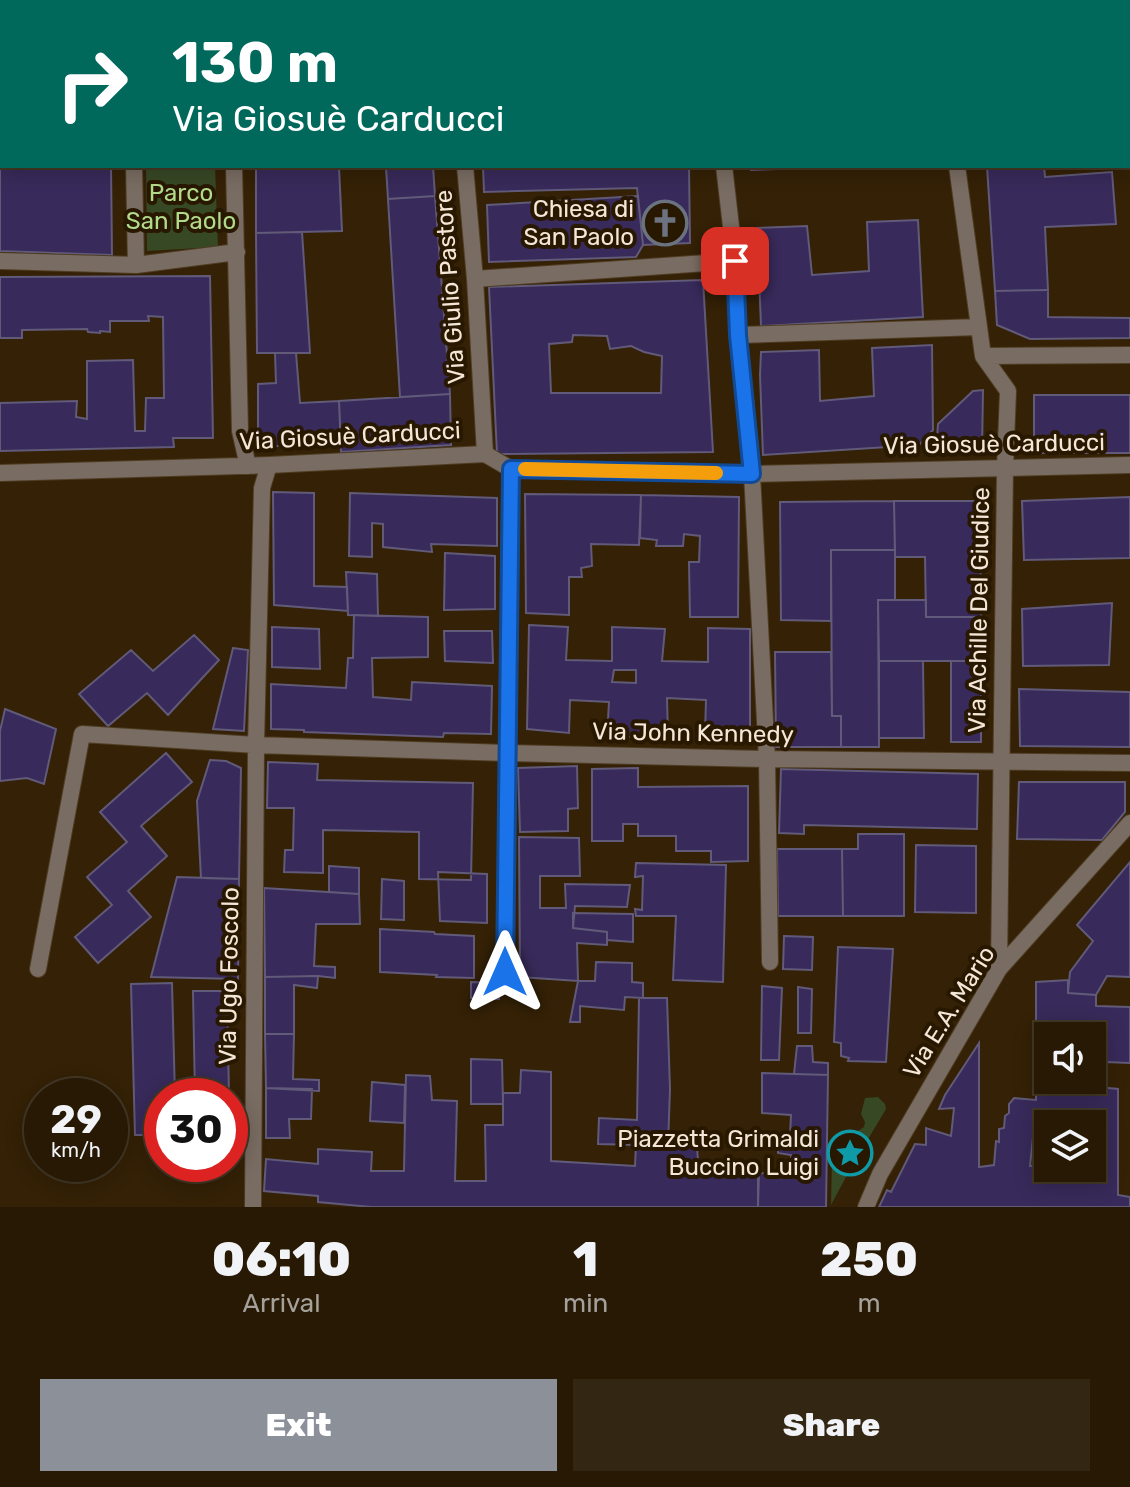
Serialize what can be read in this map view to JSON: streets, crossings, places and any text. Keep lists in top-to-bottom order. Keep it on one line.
{"streets":{"street":["Via Giulio Pastore","Via Giosuè Carducci","Via Achille Del Giudice","Via John Kennedy","Via Ugo Foscolo","Via E.A. Mario"]},"crossings":[["Via Giulio Pastore","Via Giosuè Carducci"],["Via Giosuè Carducci","Via Achille Del Giudice"],["Via Giosuè Carducci","Via Ugo Foscolo"],["Via Achille Del Giudice","Via John Kennedy"],["Via Achille Del Giudice","Via E.A. Mario"],["Via John Kennedy","Via Ugo Foscolo"]],"parks":["Parco San Paolo"],"places":{"church":["Chiesa di San Paolo"],"place":["Piazzetta Grimaldi Buccino Luigi"]},"page":{"turn":["130 m","Via Giosuè Carducci"],"speed":"29 km/h","limit":"30","eta":["06:10","Arrival","1","min","250","m"],"buttons":["Exit","Share"]}}
